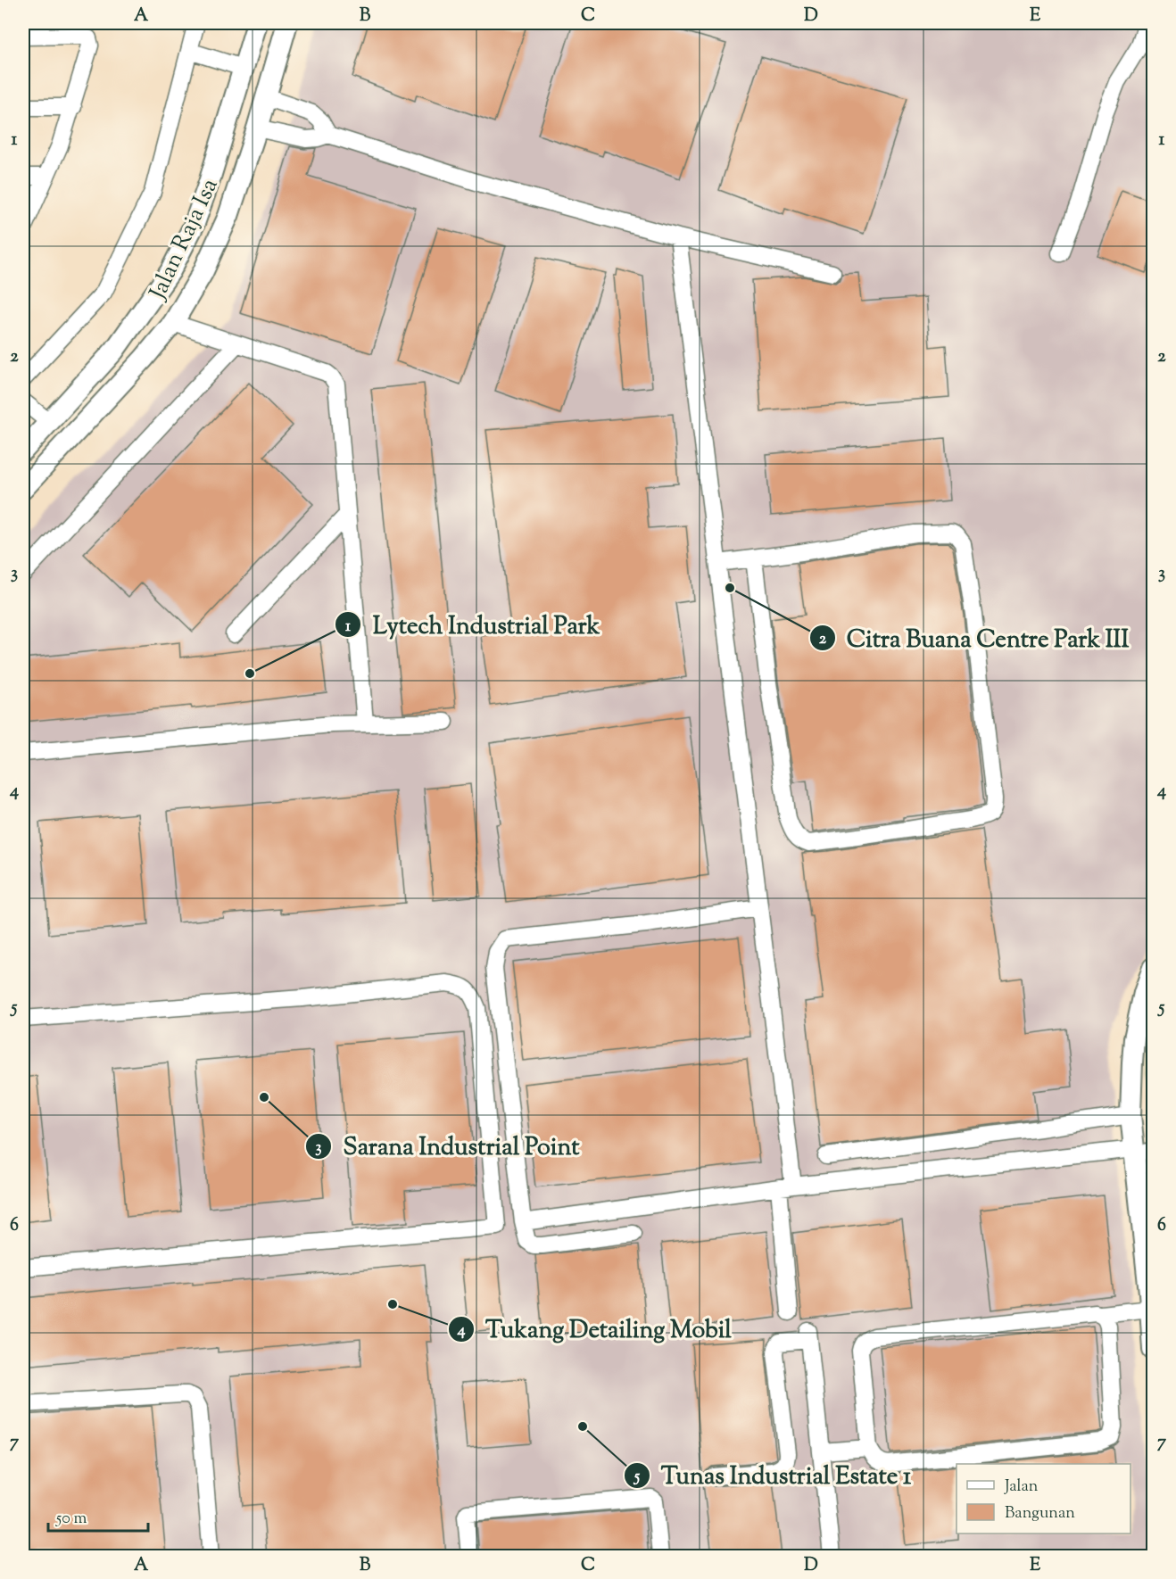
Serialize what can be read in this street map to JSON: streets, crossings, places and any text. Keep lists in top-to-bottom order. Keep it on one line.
{"streets":{"main road":["Jalan Raja Isa"]},"places":["Citra Buana Centre Park III","Lytech Industrial Park","Sarana Industrial Point","Tukang Detailing Mobil","Tunas Industrial Estate 1"],"legend":["Jalan","Bangunan"],"scale_bar":"50 m","grid":{"columns":["A","B","C","D","E"],"rows":["1","2","3","4","5","6","7"]}}
